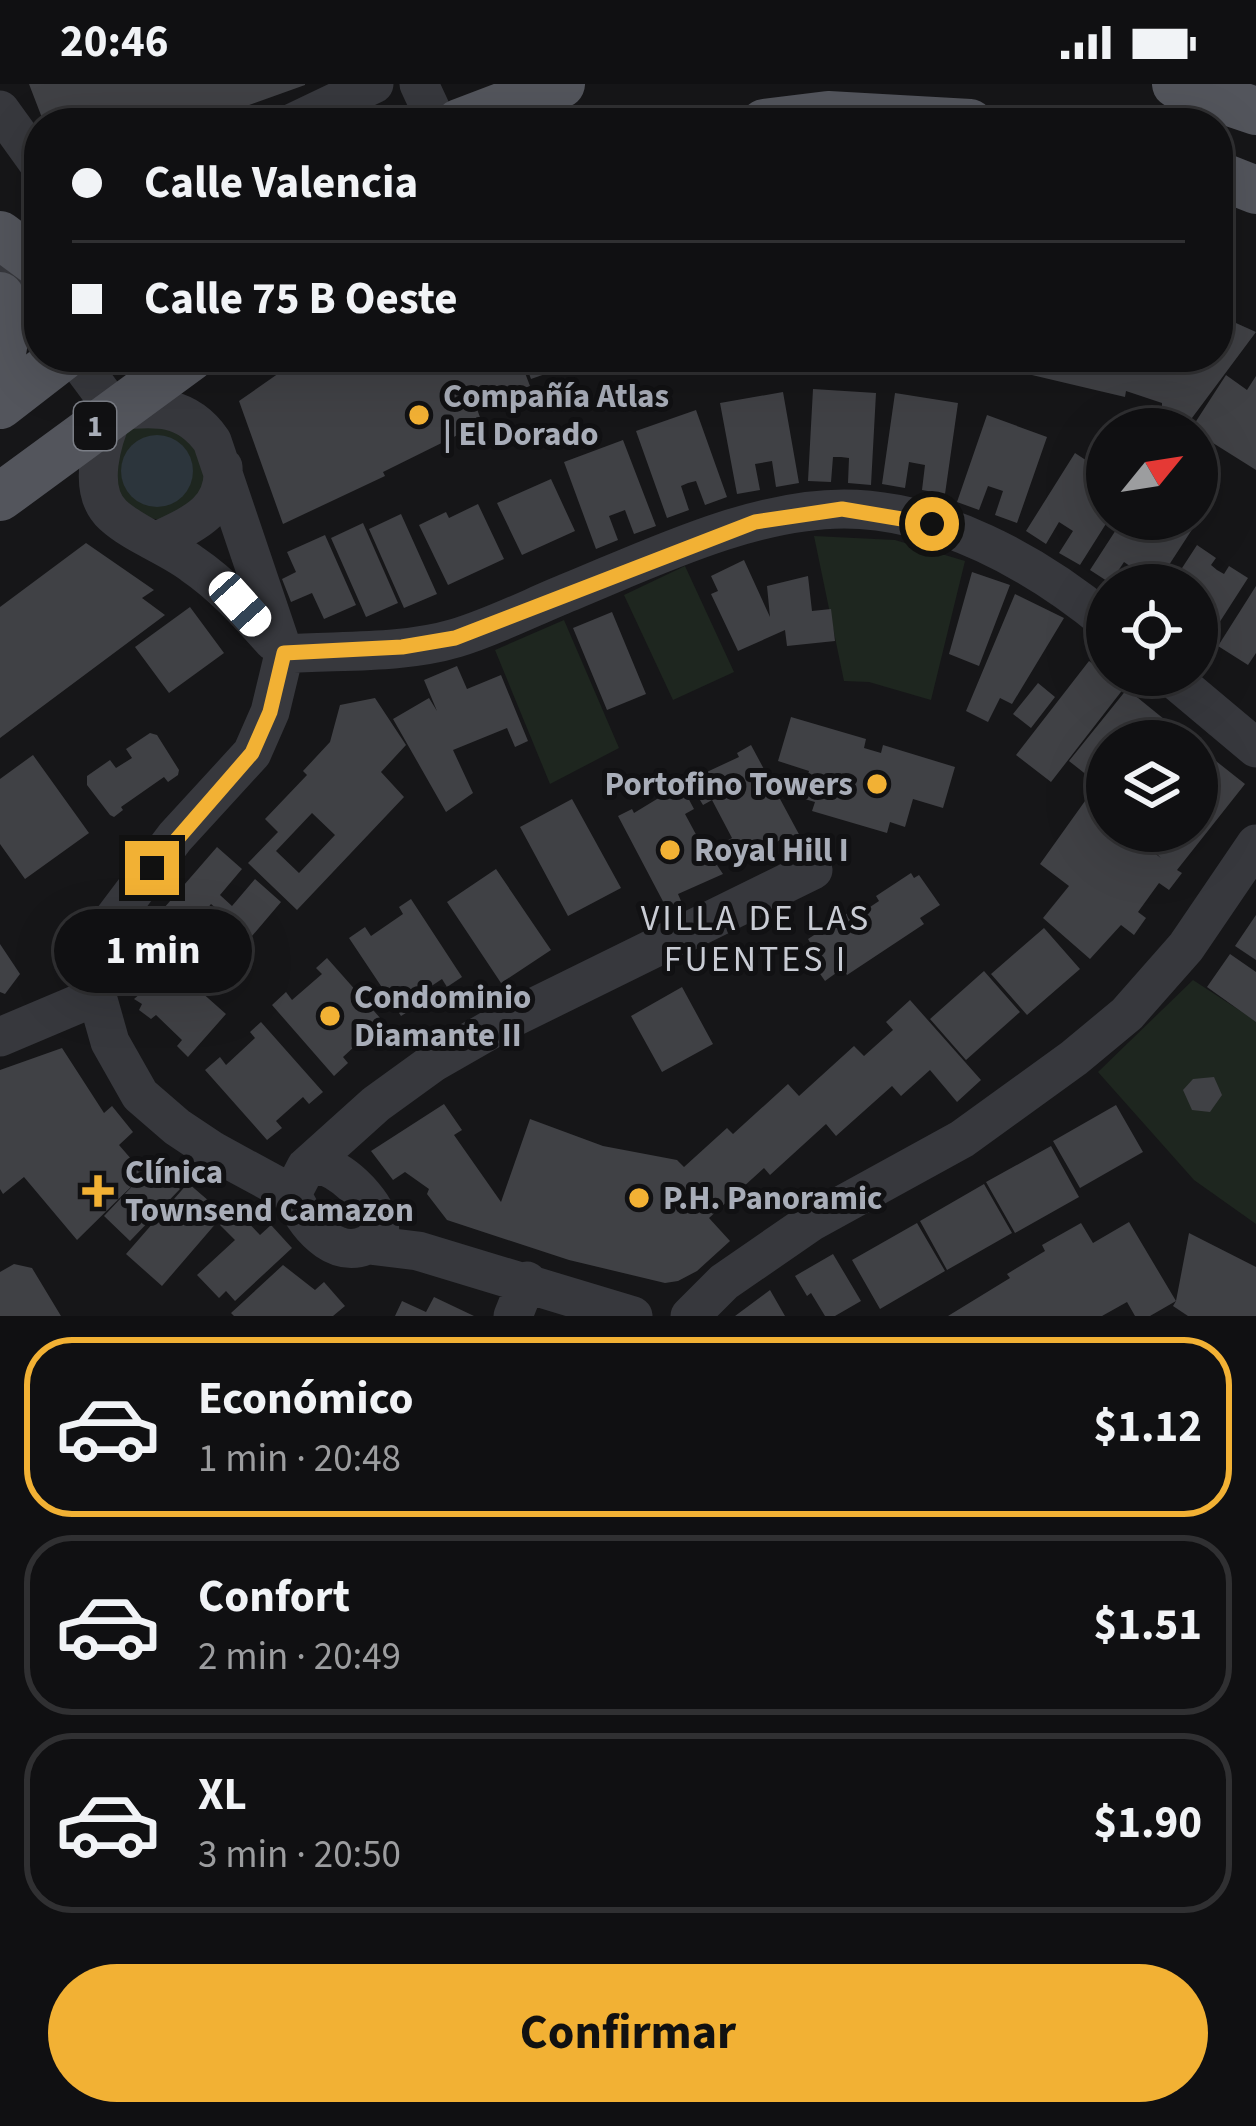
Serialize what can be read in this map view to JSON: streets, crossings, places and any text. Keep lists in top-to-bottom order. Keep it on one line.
{"streets":{"main road":["1"]},"districts":["VILLA DE LAS FUENTES I"],"places":{"other":["Compañía Atlas | El Dorado","Portofino Towers","Royal Hill I","Condominio Diamante II","P.H. Panoramic"],"health":["Clínica Townsend Camazon"]},"north":"top right","page":{"status":"20:46","banner":["Calle Valencia","Calle 75 B Oeste"],"bubble":"1 min","list":[{"name":"Económico","note":"1 min · 20:48","value":"$1.12"},{"name":"Confort","note":"2 min · 20:49","value":"$1.51"},{"name":"XL","note":"3 min · 20:50","value":"$1.90"}],"buttons":"Confirmar"}}
